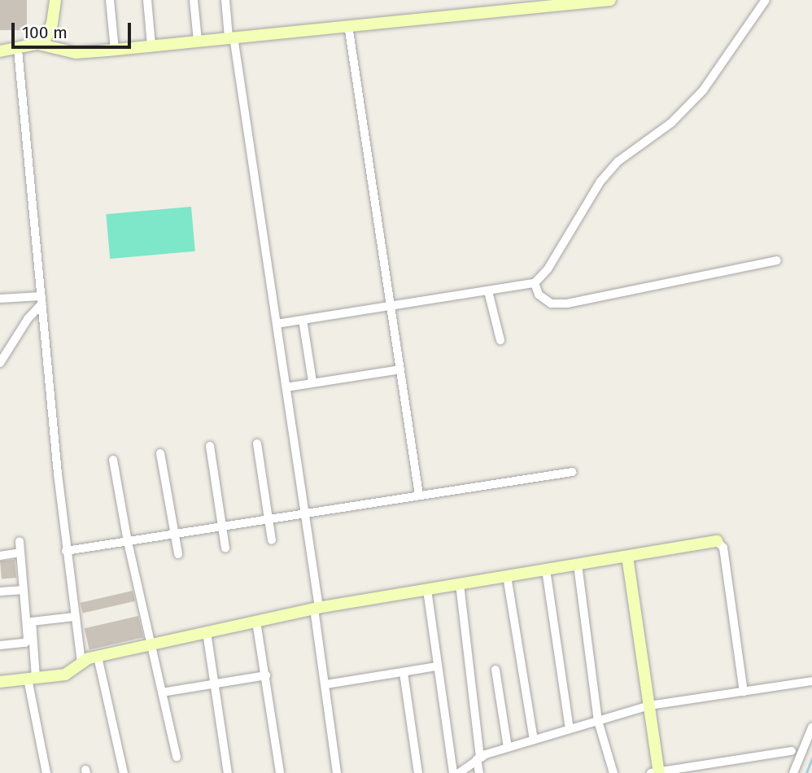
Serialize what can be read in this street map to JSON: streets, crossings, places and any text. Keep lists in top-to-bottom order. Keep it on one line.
{"scale_bar":"100 m"}
